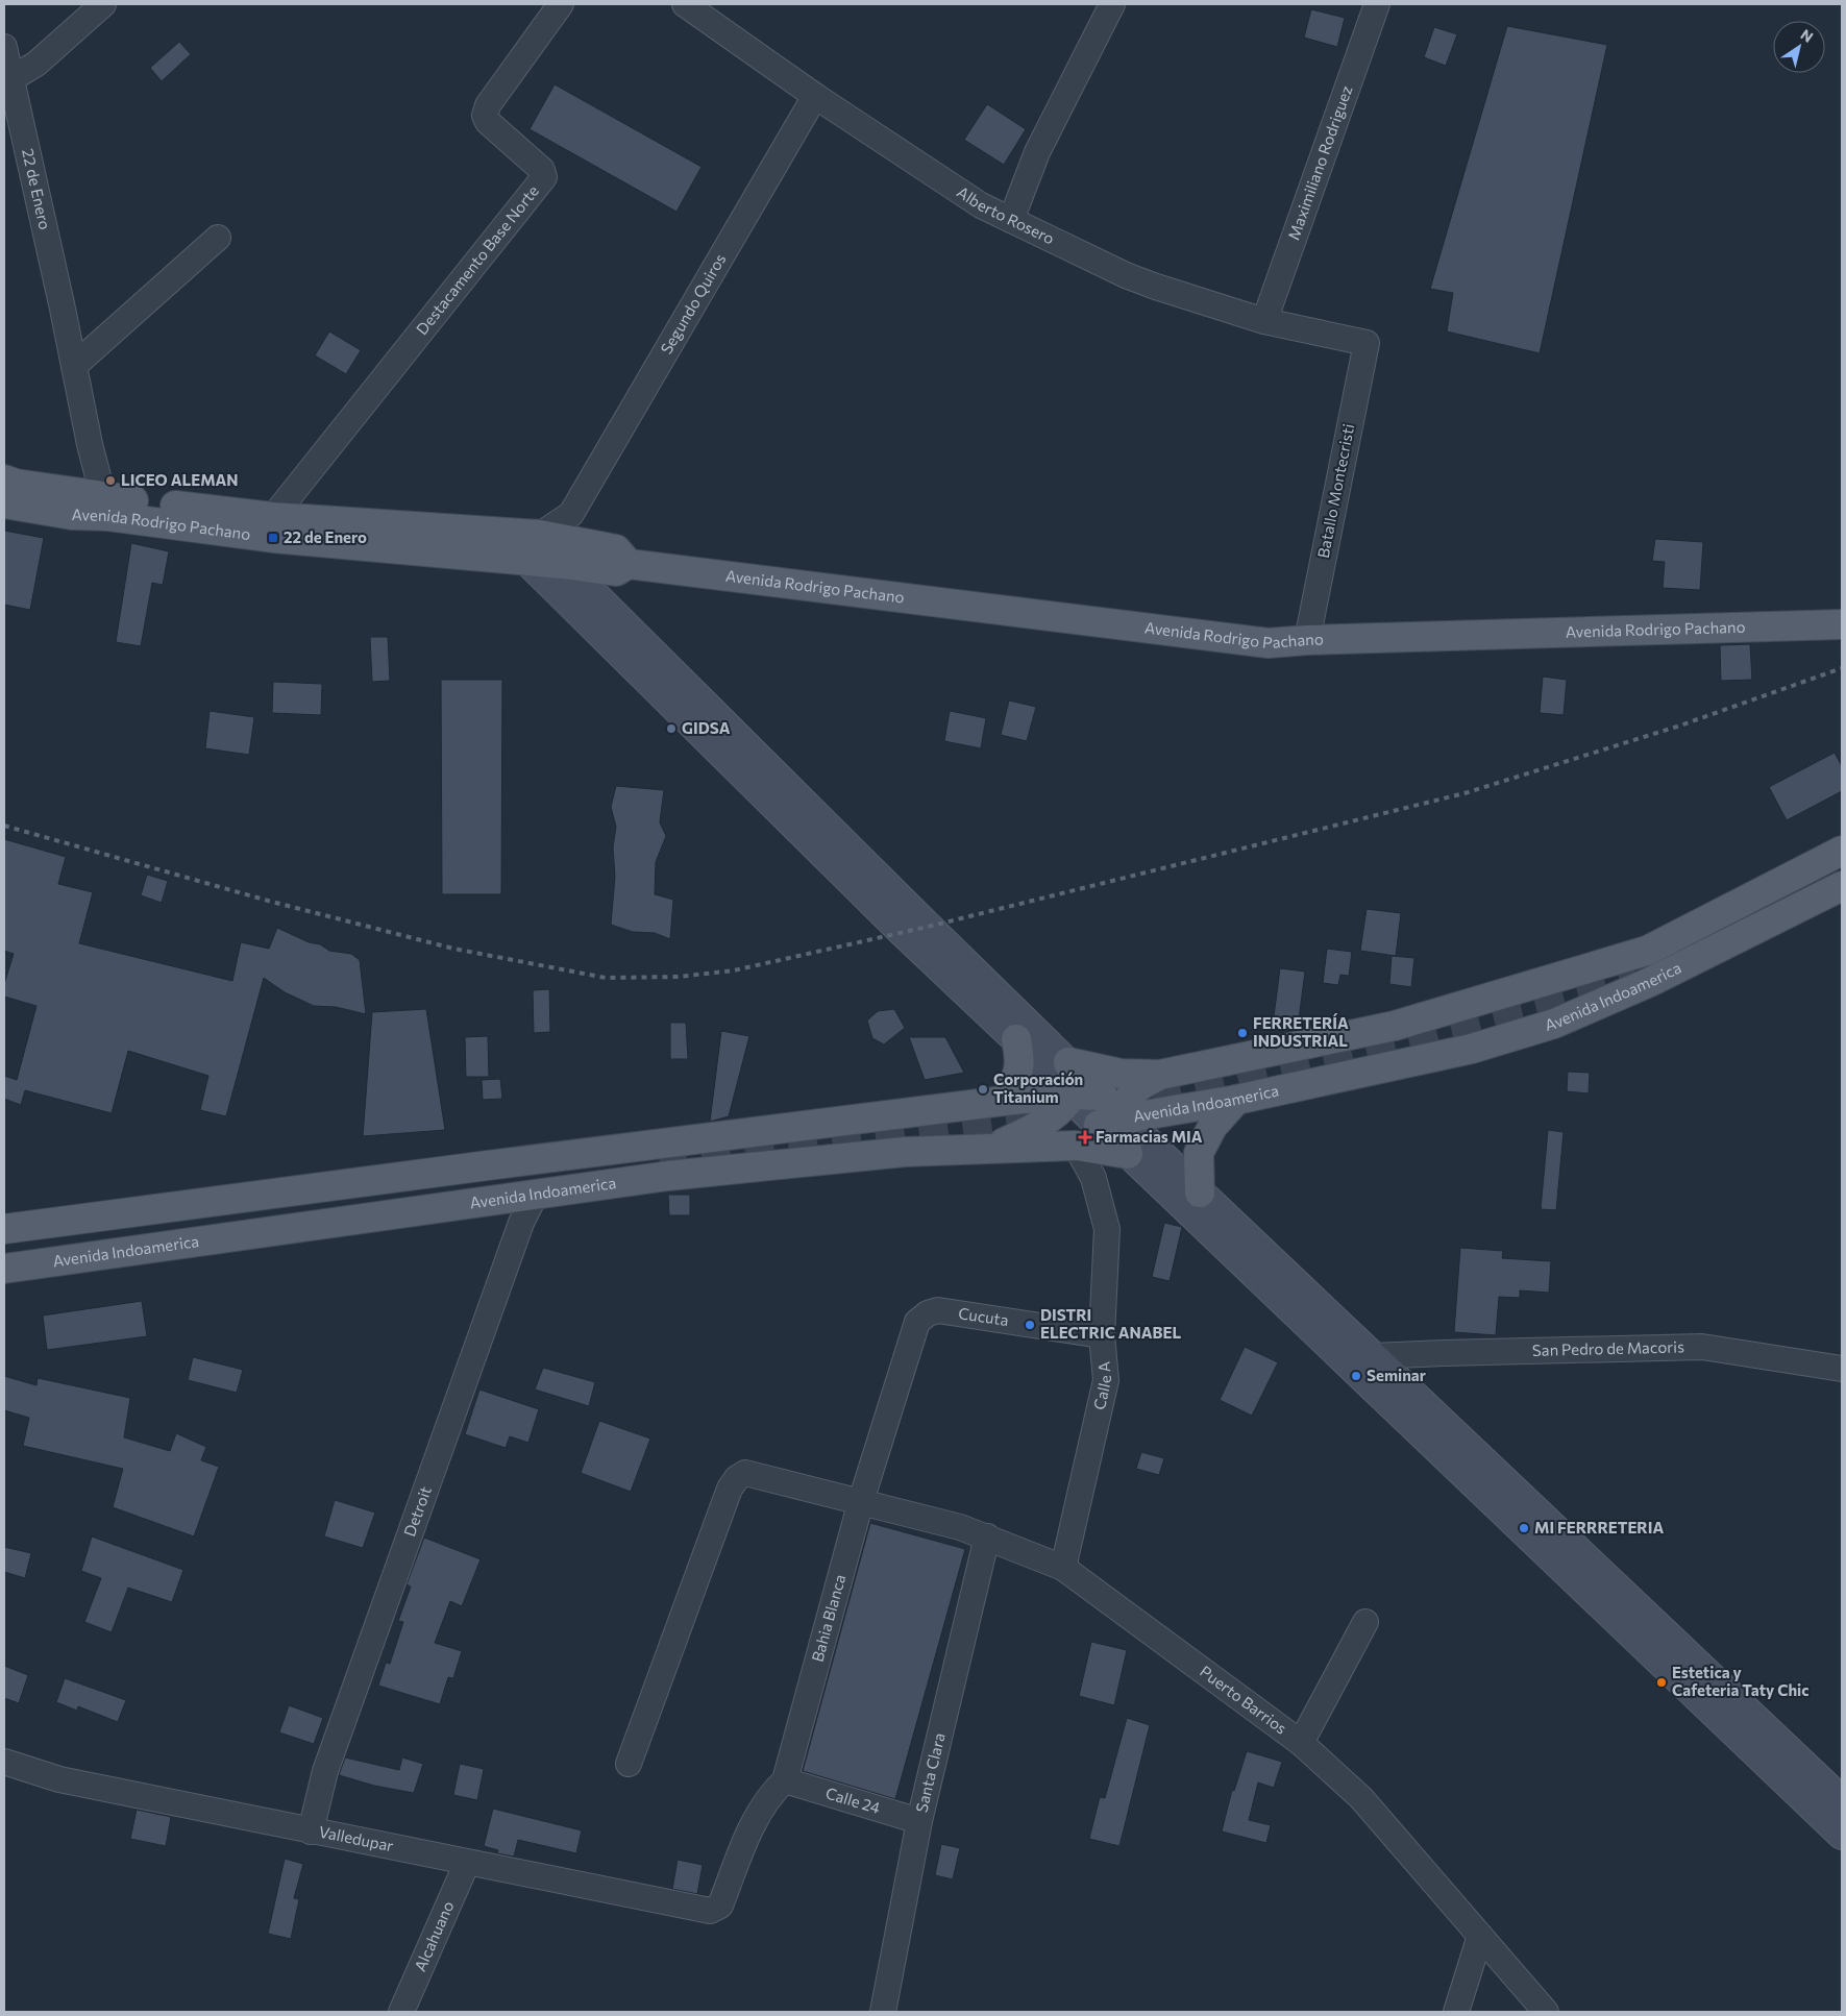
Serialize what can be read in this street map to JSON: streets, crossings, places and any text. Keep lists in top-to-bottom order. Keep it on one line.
{"streets":{"main road":["Avenida Rodrigo Pachano","Avenida Indoamerica"],"street":["Maximiliano Rodriguez","22 de Enero","Alberto Rosero","Destacamento Base Norte","Segundo Quiros","Batallo Montecristi","Cucuta","San Pedro de Macoris","Calle A","Detroit","Bahia Blanca","Puerto Barrios","Santa Clara","Calle 24","Valledupar","Alcahuano"]},"crossings":[["Maximiliano Rodriguez","Alberto Rosero"],["22 de Enero","Avenida Rodrigo Pachano"],["Alberto Rosero","Segundo Quiros"],["Alberto Rosero","Batallo Montecristi"],["Destacamento Base Norte","Avenida Rodrigo Pachano"],["Segundo Quiros","Avenida Rodrigo Pachano"],["Batallo Montecristi","Avenida Rodrigo Pachano"],["Avenida Indoamerica","Detroit"],["Cucuta","Calle A"],["Cucuta","Bahia Blanca"],["Calle A","Puerto Barrios"],["Detroit","Valledupar"],["Bahia Blanca","Puerto Barrios"],["Bahia Blanca","Calle 24"],["Bahia Blanca","Valledupar"],["Puerto Barrios","Santa Clara"],["Santa Clara","Calle 24"],["Valledupar","Alcahuano"]],"places":{"other":["LICEO ALEMAN","GIDSA","FERRETERÍA INDUSTRIAL","Corporación Titanium","DISTRI ELECTRIC ANABEL","Seminar","MI FERRRETERIA","Estetica y Cafeteria Taty Chic"],"transit":["22 de Enero"],"health":["Farmacias MIA"]},"north":"top right"}
